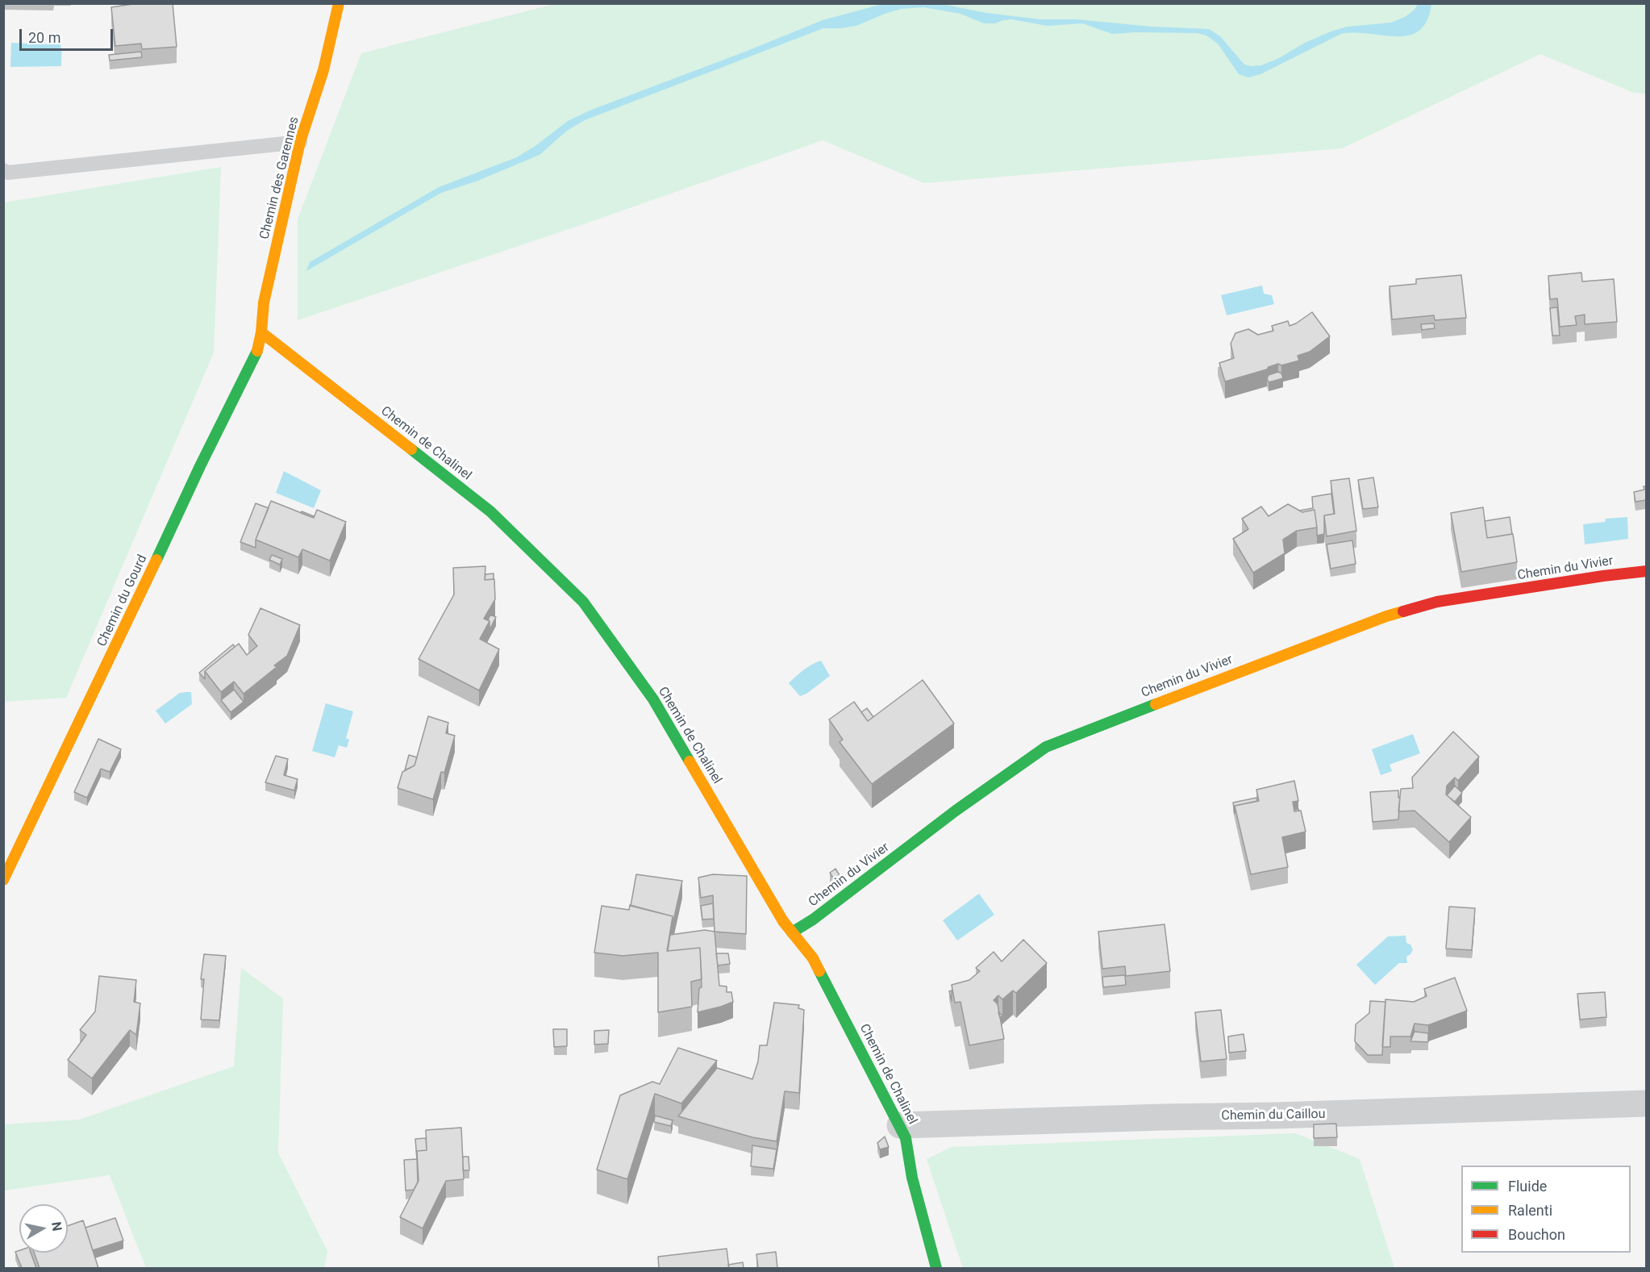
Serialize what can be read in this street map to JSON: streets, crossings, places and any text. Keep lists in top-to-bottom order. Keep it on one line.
{"streets":{"street":["Chemin des Garennes","Chemin de Chalinel","Chemin du Vivier","Chemin du Gourd","Chemin du Caillou"]},"crossings":[["Chemin des Garennes","Chemin de Chalinel"],["Chemin des Garennes","Chemin du Gourd"],["Chemin de Chalinel","Chemin du Vivier"],["Chemin de Chalinel","Chemin du Gourd"],["Chemin de Chalinel","Chemin du Caillou"]],"legend":["Fluide","Ralenti","Bouchon"],"scale_bar":"20 m","north":"right"}
